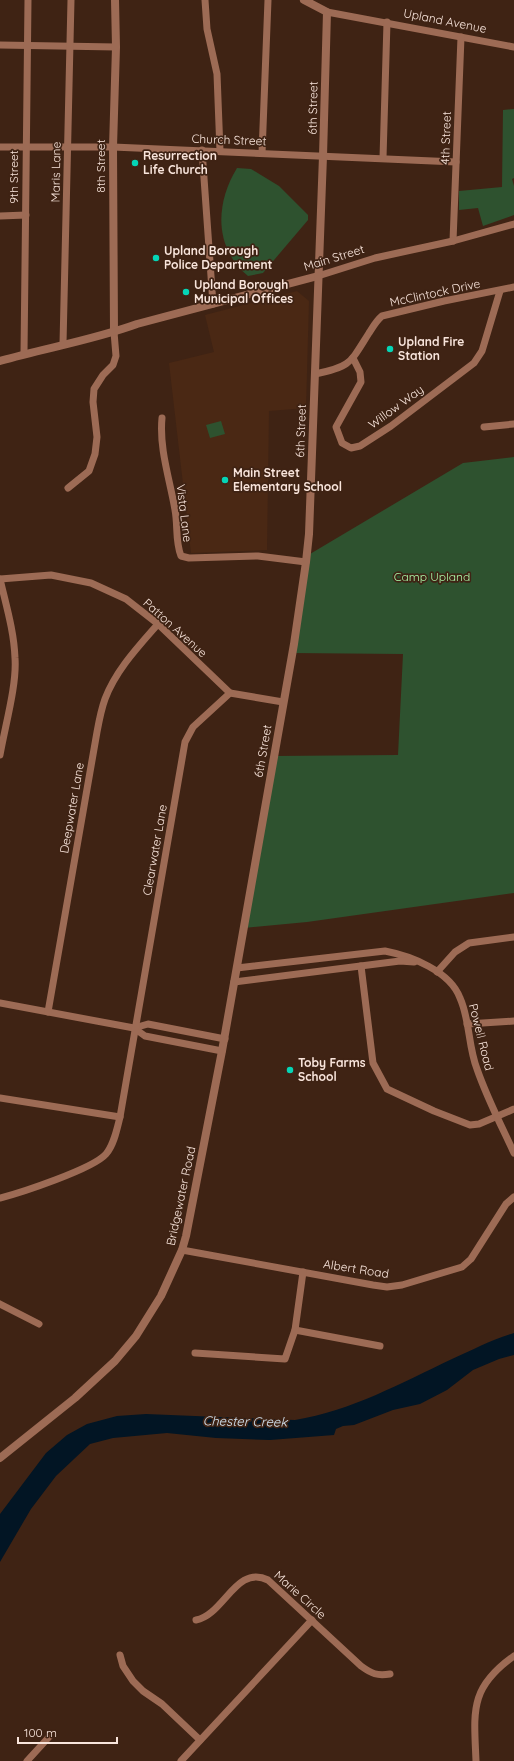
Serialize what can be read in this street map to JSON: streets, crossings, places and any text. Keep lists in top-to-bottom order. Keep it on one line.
{"streets":{"street":["Upland Avenue","6th Street","4th Street","Church Street","8th Street","Maris Lane","9th Street","Main Street","McClintock Drive","Willow Way","Vista Lane","Patton Avenue","Deepwater Lane","Clearwater Lane","Powell Road","Bridgewater Road","Albert Road","Marie Circle"]},"crossings":[["Upland Avenue","6th Street"],["Upland Avenue","4th Street"],["6th Street","Church Street"],["6th Street","Main Street"],["6th Street","McClintock Drive"],["6th Street","Vista Lane"],["6th Street","Bridgewater Road"],["4th Street","Church Street"],["4th Street","Main Street"],["Church Street","8th Street"],["Church Street","Maris Lane"],["Church Street","9th Street"],["8th Street","Main Street"],["Maris Lane","Main Street"],["9th Street","Main Street"],["McClintock Drive","Willow Way"],["Patton Avenue","Deepwater Lane"],["Patton Avenue","Clearwater Lane"],["Powell Road","Bridgewater Road"],["Bridgewater Road","Albert Road"]],"water":["Chester Creek"],"parks":["Camp Upland"],"places":["Resurrection Life Church","Upland Borough Police Department","Upland Borough Municipal Offices","Upland Fire Station","Main Street Elementary School","Toby Farms School"],"scale_bar":"100 m"}
